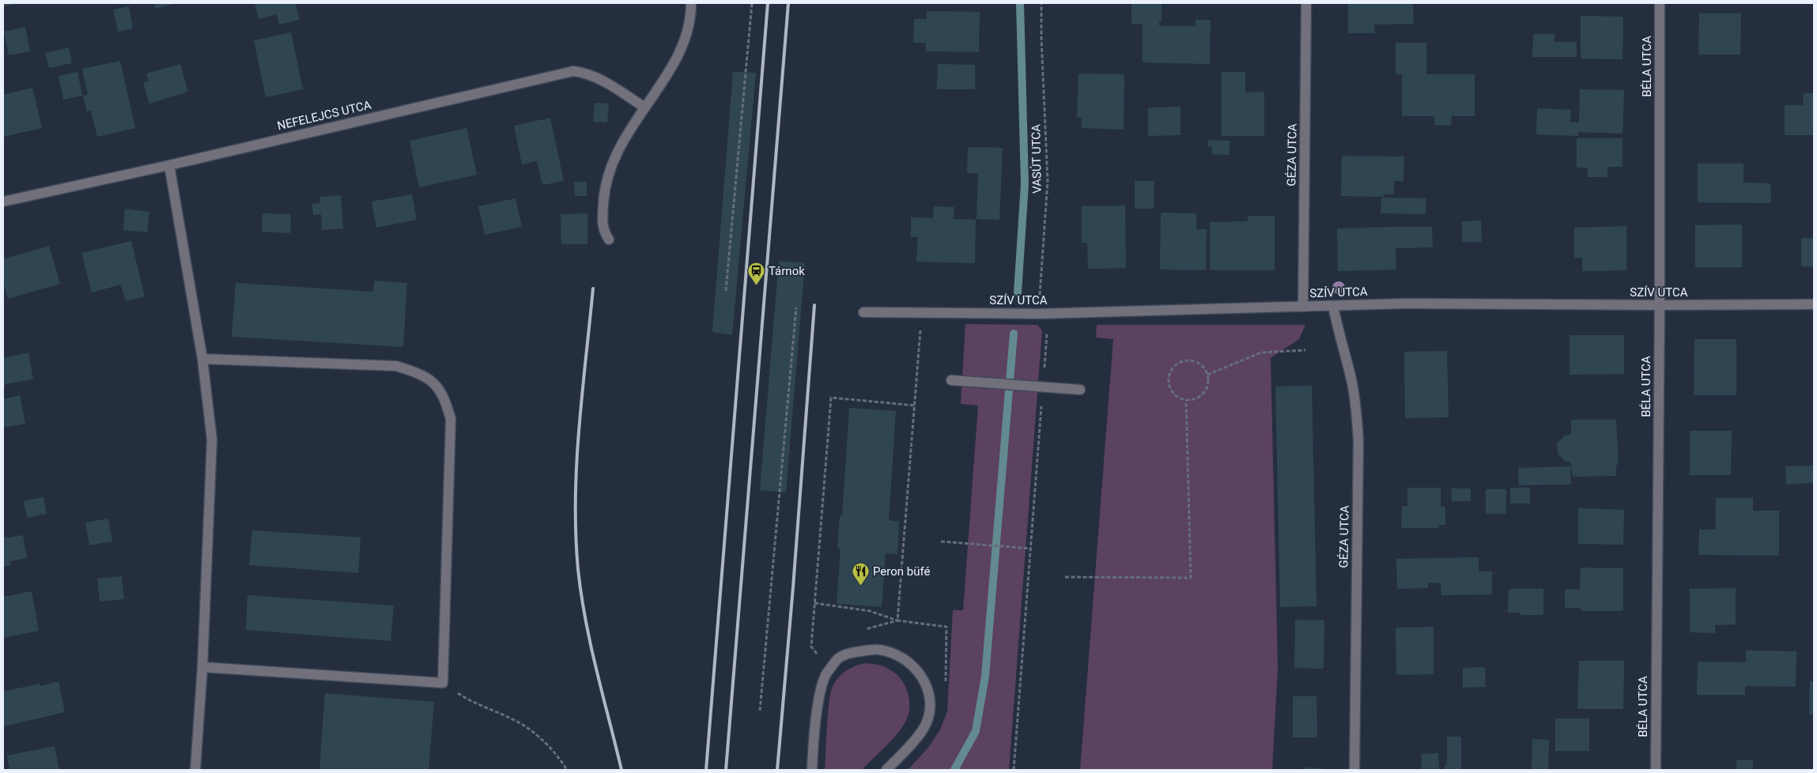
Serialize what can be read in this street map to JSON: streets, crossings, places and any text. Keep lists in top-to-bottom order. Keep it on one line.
{"streets":{"street":["BÉLA UTCA","NEFELEJCS UTCA","GÉZA UTCA","SZÍV UTCA"],"path":["VASÚT UTCA"]},"crossings":[["BÉLA UTCA","SZÍV UTCA"],["GÉZA UTCA","SZÍV UTCA"],["VASÚT UTCA","SZÍV UTCA"]],"places":{"station":["Tárnok"],"restaurant":["Peron büfé"]}}
